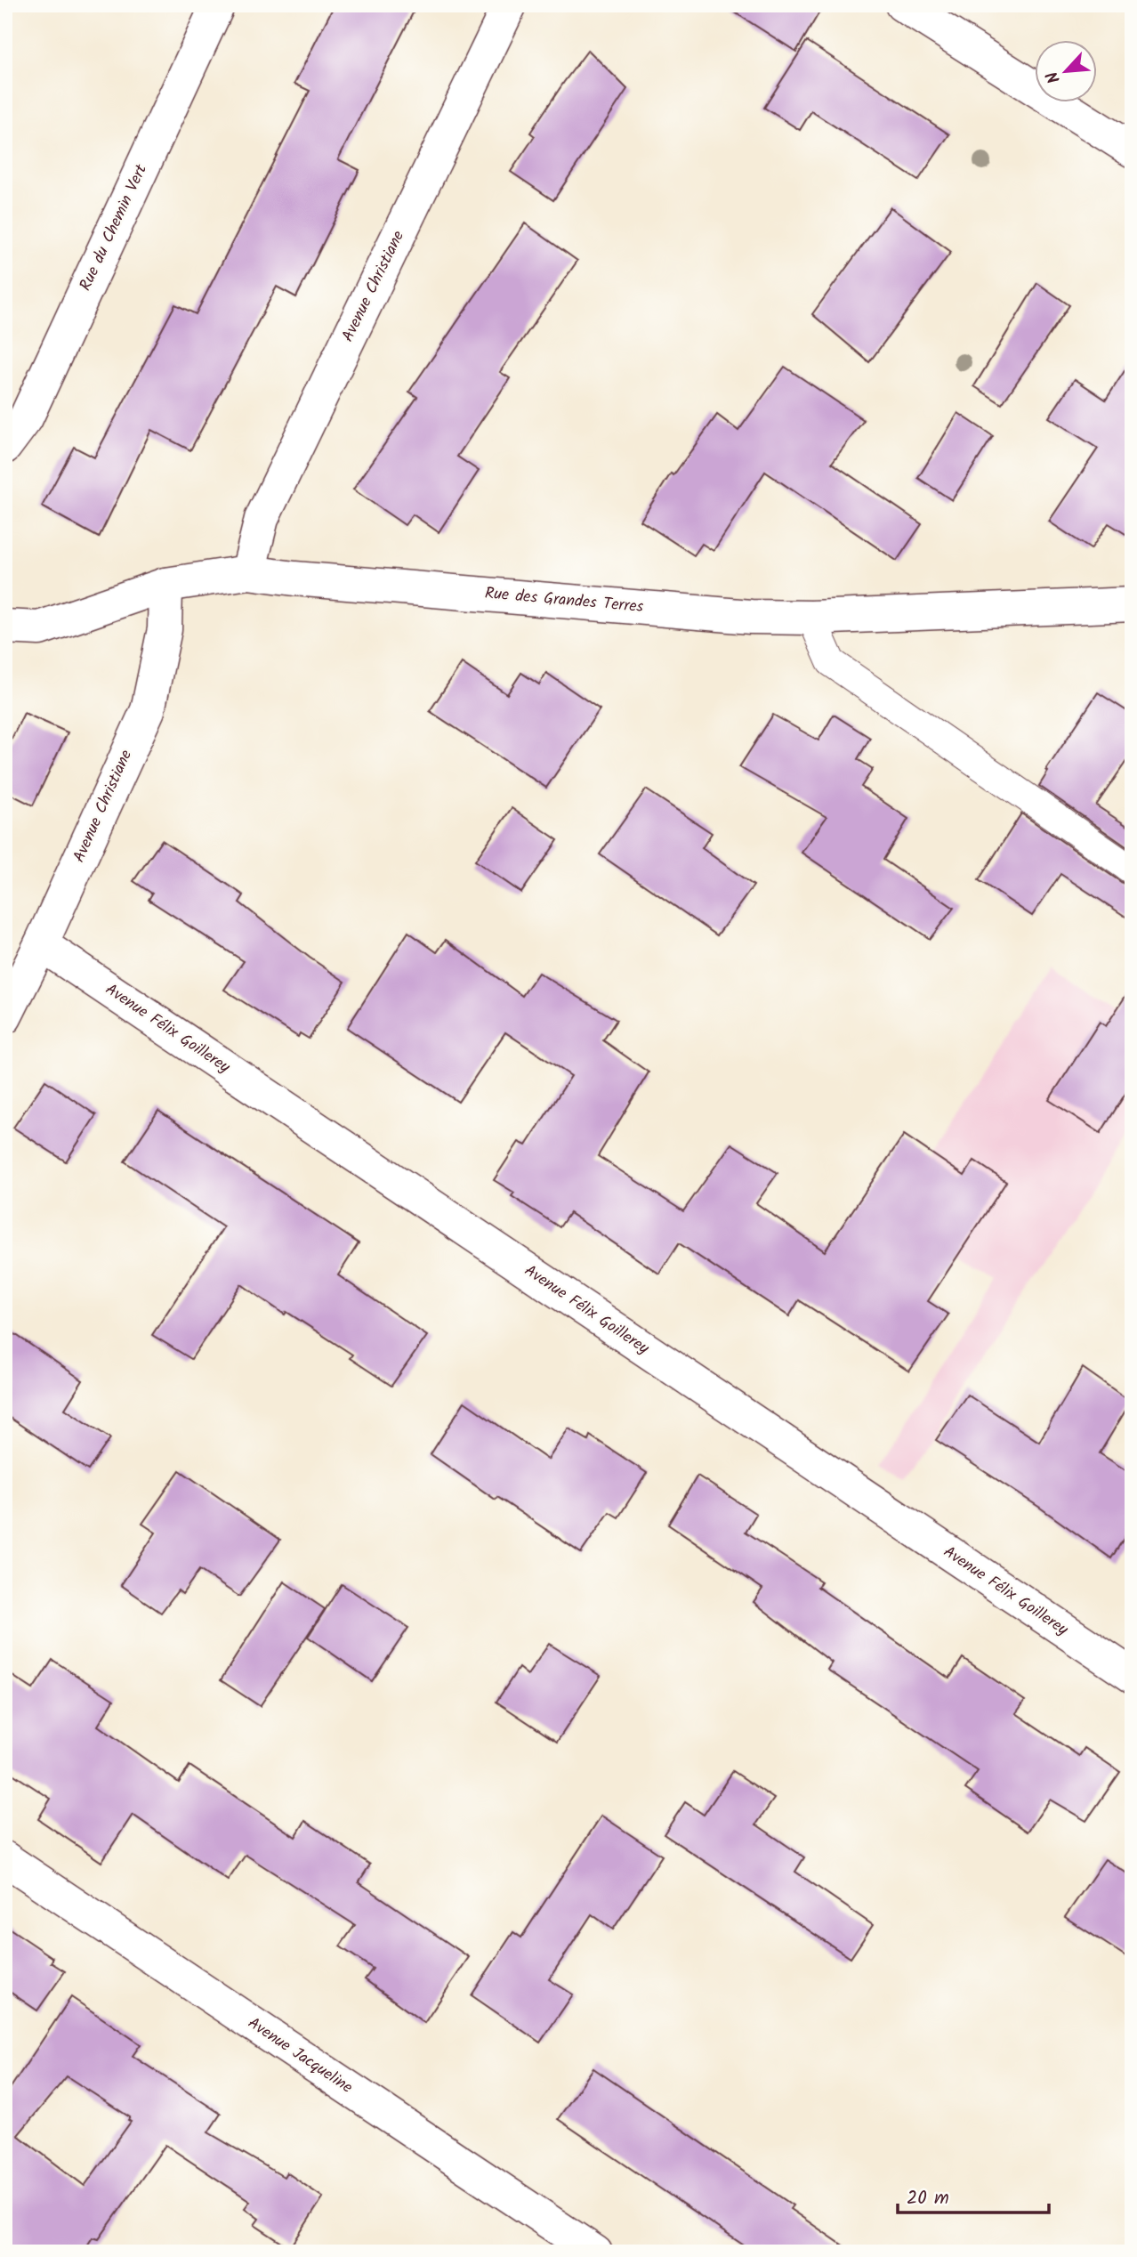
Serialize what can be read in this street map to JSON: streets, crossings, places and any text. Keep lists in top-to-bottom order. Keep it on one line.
{"streets":{"street":["Rue du Chemin Vert","Avenue Christiane","Rue des Grandes Terres","Avenue Félix Goillerey","Avenue Jacqueline"]},"crossings":[["Avenue Christiane","Rue des Grandes Terres"],["Avenue Christiane","Avenue Félix Goillerey"]],"scale_bar":"20 m","north":"bottom left"}
